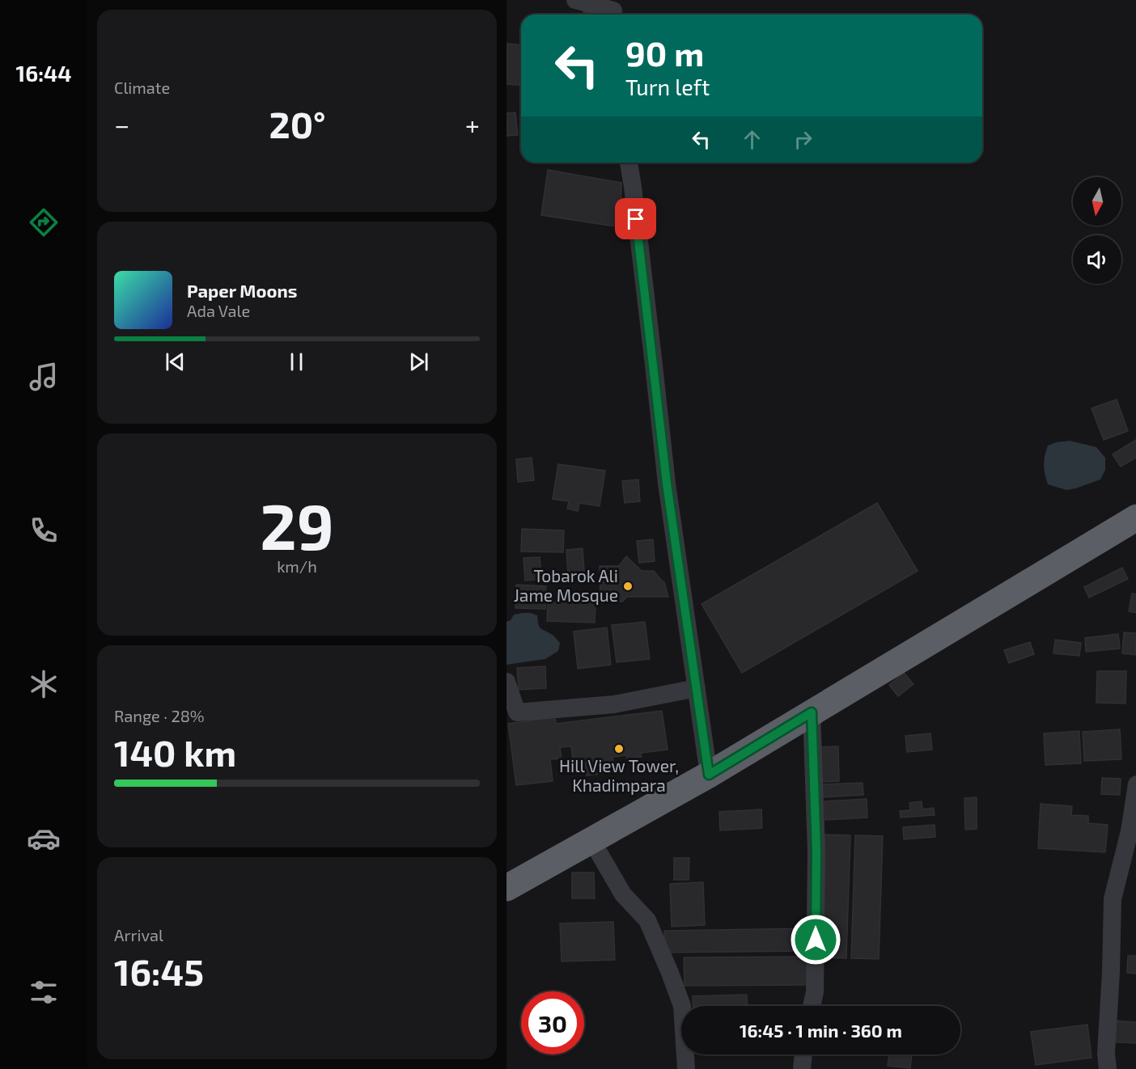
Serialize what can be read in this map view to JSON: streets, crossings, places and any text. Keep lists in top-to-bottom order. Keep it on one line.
{"places":["Tobarok Ali Jame Mosque","Hill View Tower, Khadimpara"],"north":"bottom","page":{"tabs":"16:44","tile":["Climate",["29","km/h"],["Range · 28%","140 km"],["Arrival","16:45"]],"turn":["90 m","Turn left"],"heat":["−","20°","+"],"song":["Paper Moons","Ada Vale"],"limit":"30","trip":"16:45 · 1 min · 360 m"}}
